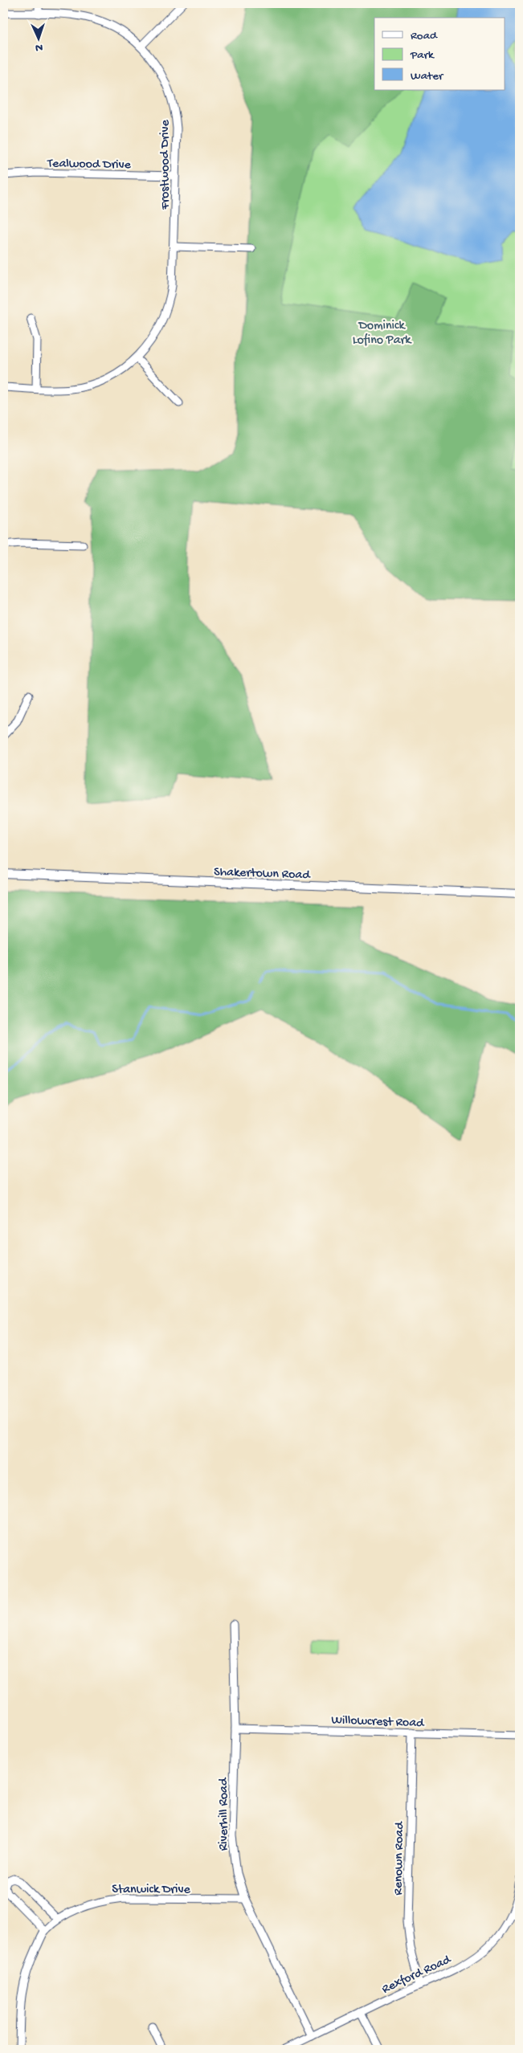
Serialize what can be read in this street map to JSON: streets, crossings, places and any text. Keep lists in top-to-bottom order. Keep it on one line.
{"streets":{"street":["Tealwood Drive","Frostwood Drive","Shakertown Road","Willowcrest Road","Riverhill Road","Renown Road","Stanwick Drive","Rexford Road"]},"crossings":[["Tealwood Drive","Frostwood Drive"],["Willowcrest Road","Riverhill Road"],["Willowcrest Road","Renown Road"],["Riverhill Road","Stanwick Drive"],["Riverhill Road","Rexford Road"],["Renown Road","Rexford Road"]],"parks":["Dominick Lofino Park"],"legend":["Road","Park","Water"],"north":"bottom"}
